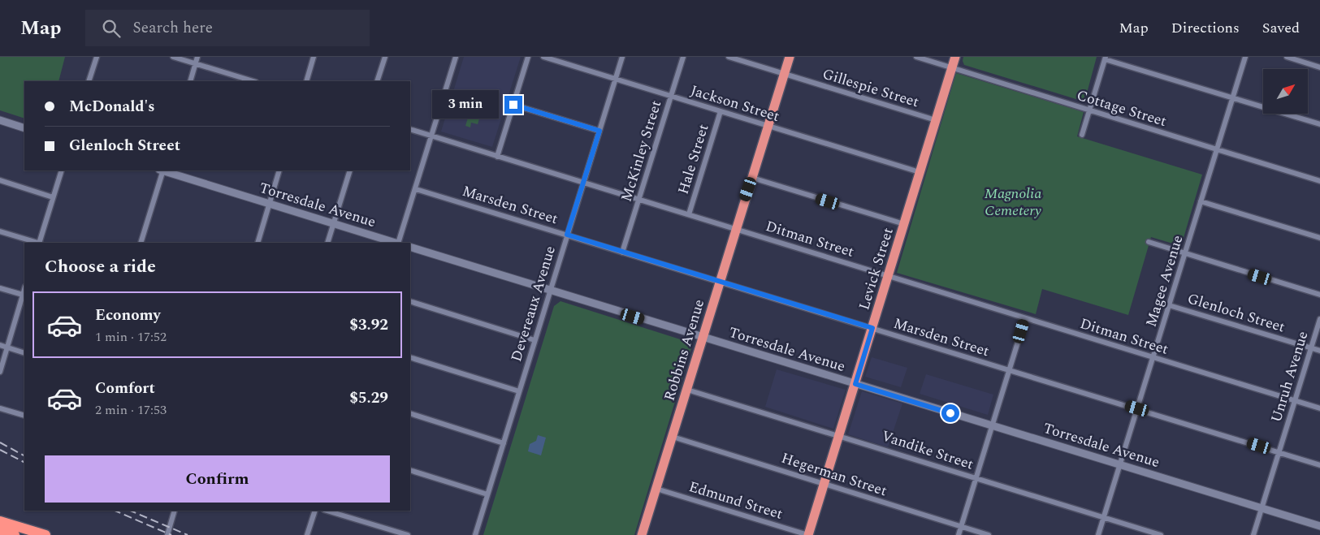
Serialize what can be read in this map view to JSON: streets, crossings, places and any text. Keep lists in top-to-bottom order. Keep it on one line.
{"streets":{"highway":["Levick Street","Robbins Avenue"],"street":["Gillespie Street","Jackson Street","Cottage Street","McKinley Street","Hale Street","Torresdale Avenue","Marsden Street","Ditman Street","Magee Avenue","Devereaux Avenue","Glenloch Street","Unruh Avenue","Vandike Street","Hegerman Street","Edmund Street"]},"crossings":[["Gillespie Street","Levick Street"],["Gillespie Street","Robbins Avenue"],["Jackson Street","McKinley Street"],["Jackson Street","Hale Street"],["Jackson Street","Levick Street"],["Jackson Street","Devereaux Avenue"],["Jackson Street","Robbins Avenue"],["Cottage Street","Levick Street"],["Cottage Street","Magee Avenue"],["McKinley Street","Marsden Street"],["McKinley Street","Ditman Street"],["Hale Street","Ditman Street"],["Torresdale Avenue","Levick Street"],["Torresdale Avenue","Magee Avenue"],["Torresdale Avenue","Devereaux Avenue"],["Torresdale Avenue","Robbins Avenue"],["Torresdale Avenue","Unruh Avenue"],["Marsden Street","Levick Street"],["Marsden Street","Magee Avenue"],["Marsden Street","Devereaux Avenue"],["Marsden Street","Robbins Avenue"],["Marsden Street","Unruh Avenue"],["Ditman Street","Levick Street"],["Ditman Street","Magee Avenue"],["Ditman Street","Devereaux Avenue"],["Ditman Street","Robbins Avenue"],["Ditman Street","Unruh Avenue"],["Levick Street","Vandike Street"],["Levick Street","Hegerman Street"],["Levick Street","Edmund Street"],["Magee Avenue","Glenloch Street"],["Magee Avenue","Vandike Street"],["Glenloch Street","Unruh Avenue"],["Robbins Avenue","Vandike Street"],["Robbins Avenue","Hegerman Street"],["Robbins Avenue","Edmund Street"]],"parks":["Magnolia Cemetery"],"north":"top right","page":{"header":"Map","search":"Search here","nav":["Map","Directions","Saved"],"banner":["McDonald's","Glenloch Street"],"bubble":"3 min","heading":"Choose a ride","list":[{"name":"Economy","note":"1 min · 17:52","value":"$3.92"},{"name":"Comfort","note":"2 min · 17:53","value":"$5.29"}],"buttons":"Confirm"}}
